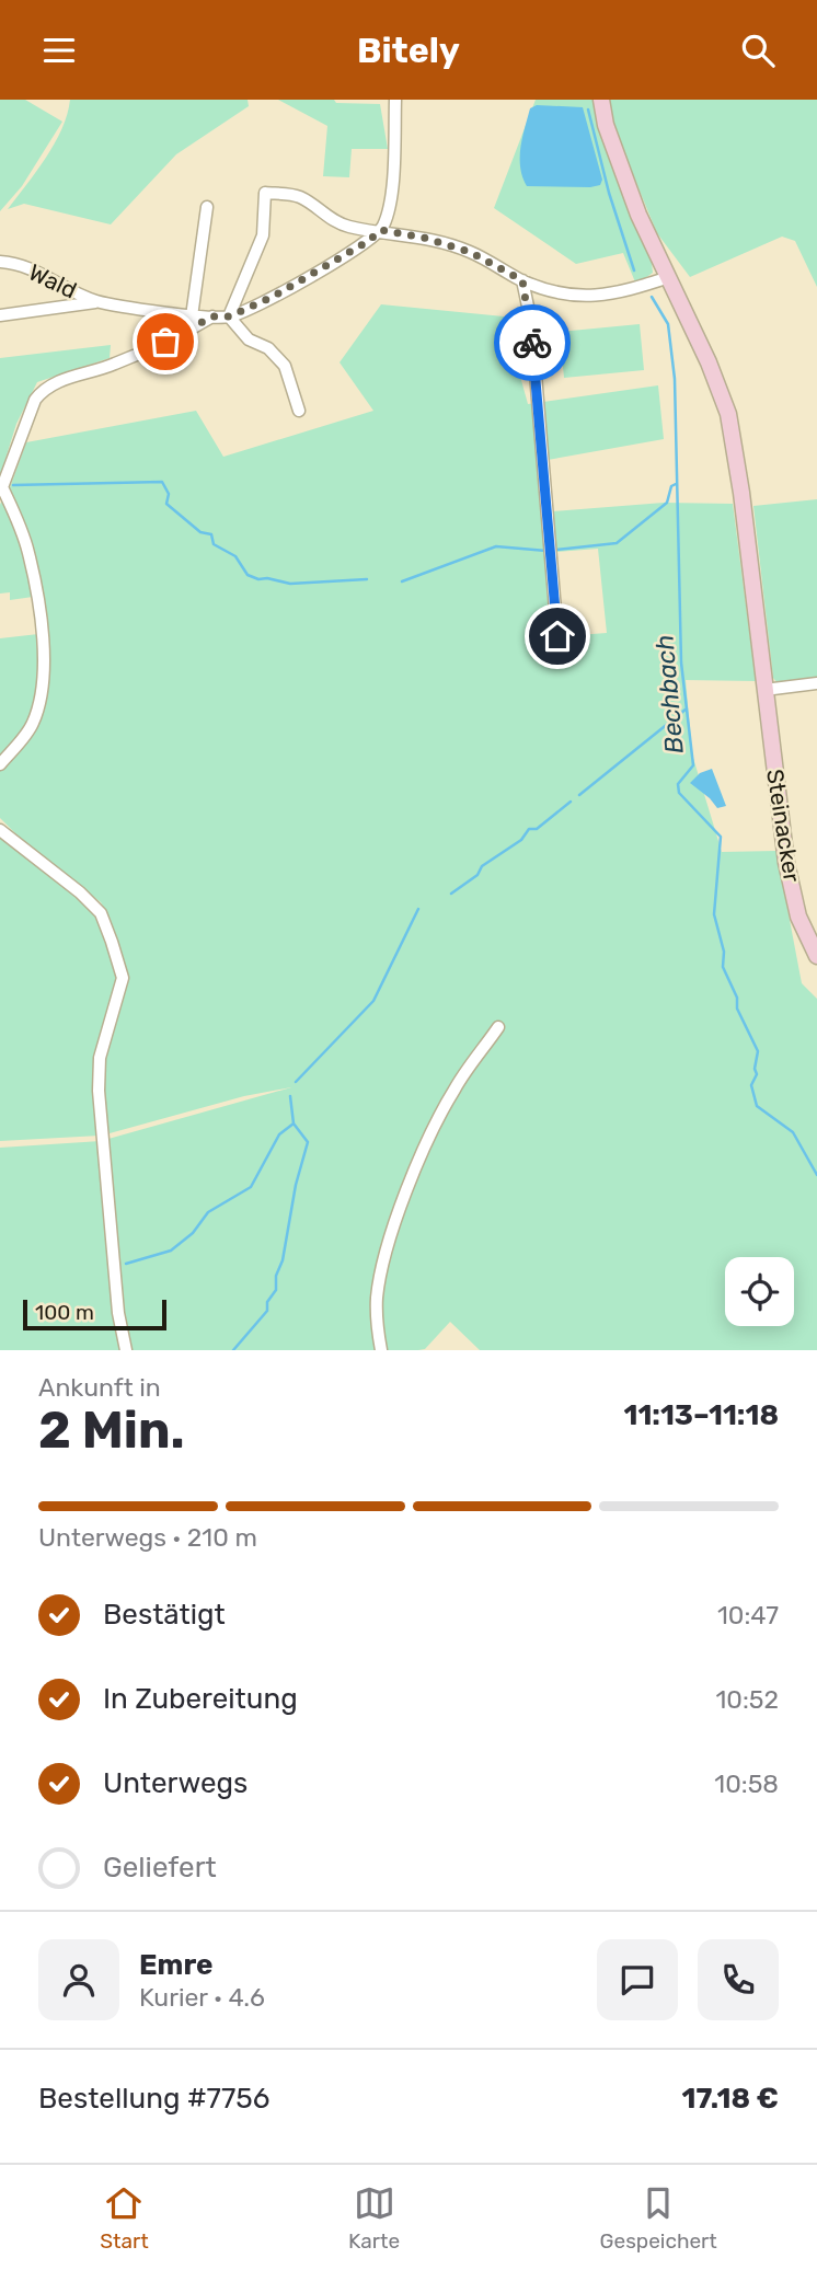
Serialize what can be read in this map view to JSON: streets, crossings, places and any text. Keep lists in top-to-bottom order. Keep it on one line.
{"streets":{"main road":["Steinacker"],"street":["Wald"]},"water":["Bechbach"],"scale_bar":"100 m","page":{"header":"Bitely","scale":"100 m","heading":["2 Min.","Ankunft in","11:13–11:18"],"panel":["Emre","Kurier · 4.6","Bestellung #7756","17.18 €"],"bar":"Unterwegs · 210 m","list":[["Bestätigt","10:47"],["In Zubereitung","10:52"],["Unterwegs","10:58"],"Geliefert"],"tabs":["Start","Karte","Gespeichert"]}}
